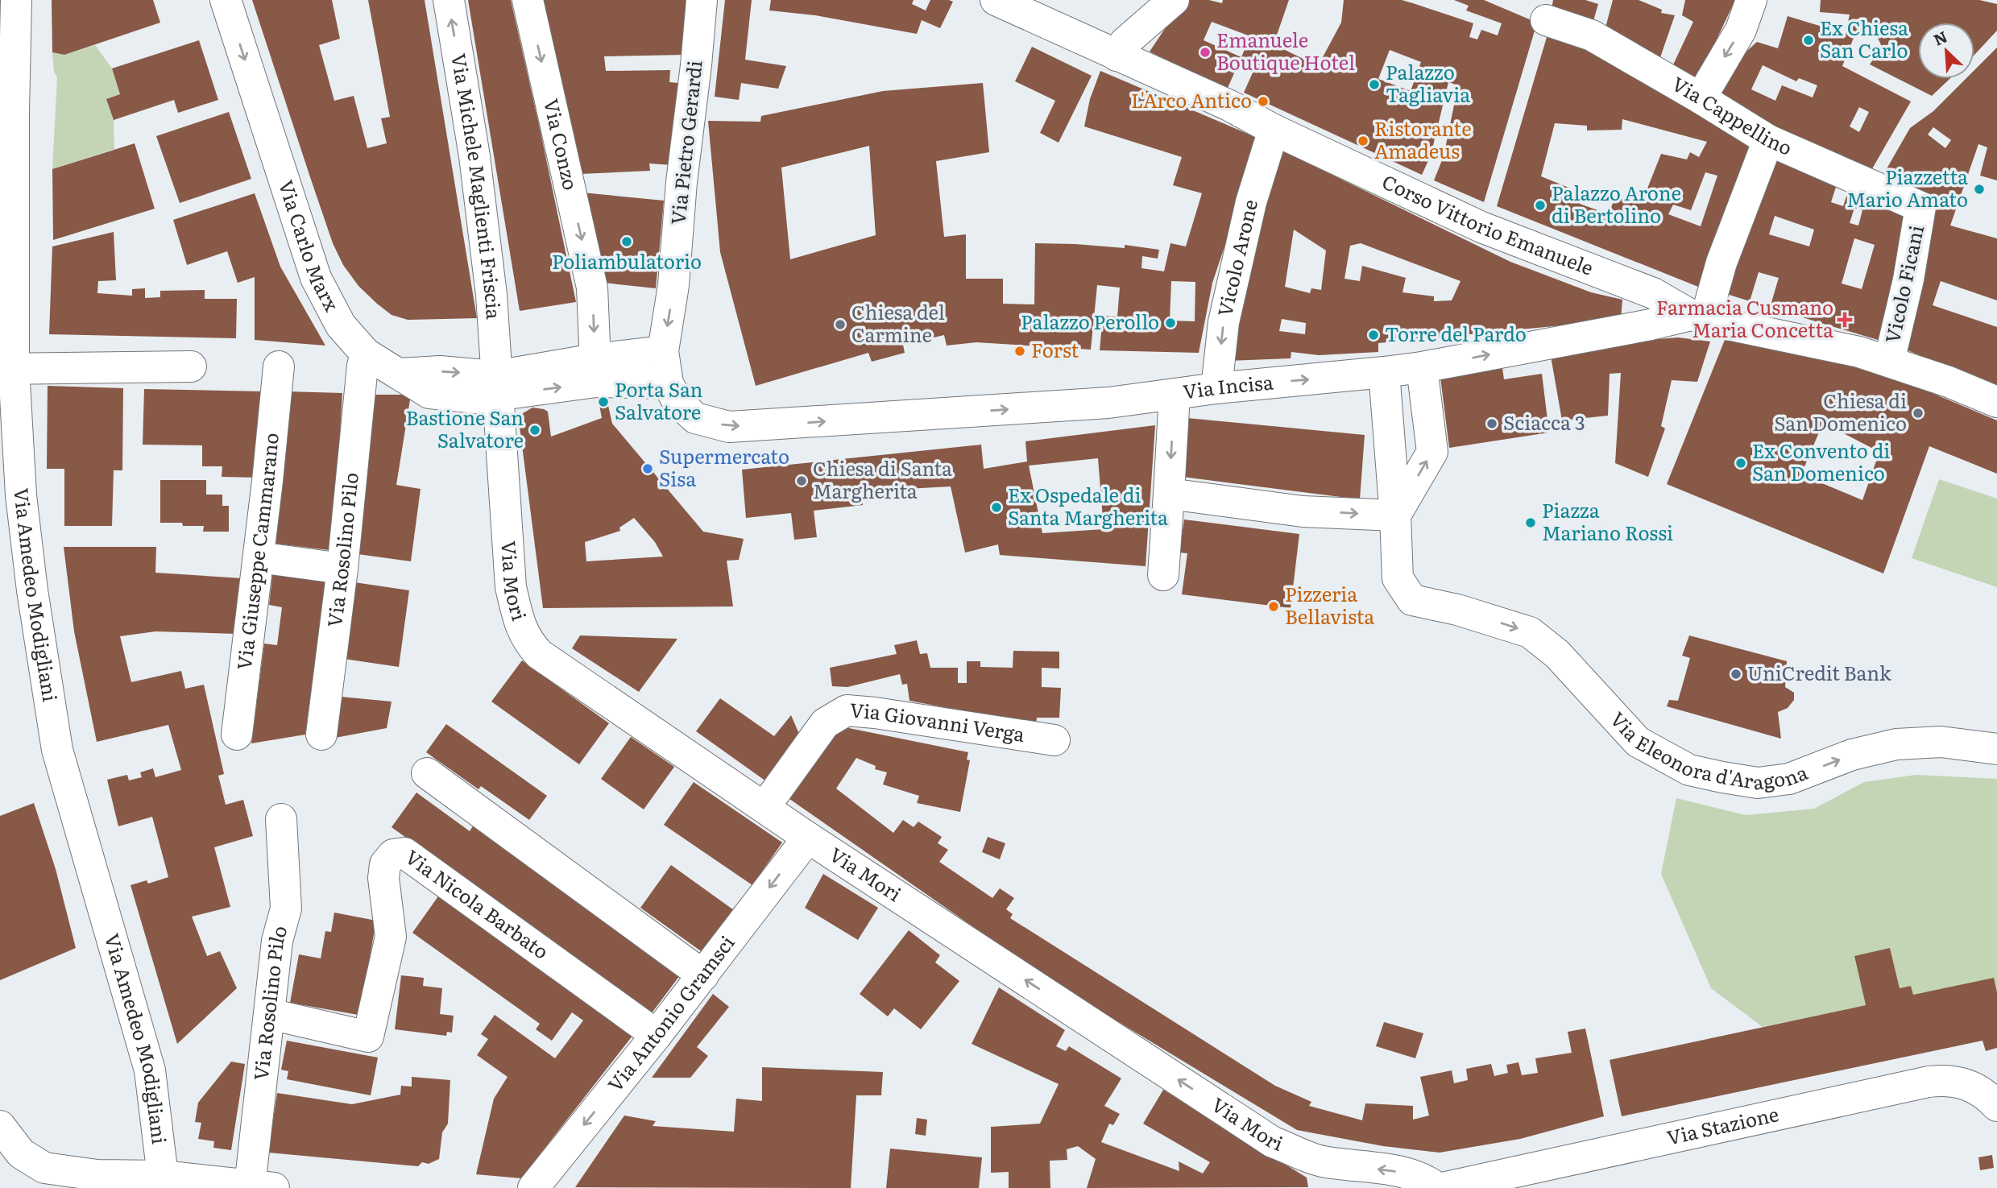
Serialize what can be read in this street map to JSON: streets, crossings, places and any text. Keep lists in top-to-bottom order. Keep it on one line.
{"streets":{"street":["Via Cappellino","Via Pietro Gerardi","Via Conzo","Via Michele Maglienti Friscia","Corso Vittorio Emanuele","Via Carlo Marx","Vicolo Arone","Vicolo Ficani","Via Incisa","Via Rosolino Pilo","Via Giuseppe Cammarano","Via Mori","Via Amedeo Modigliani","Via Giovanni Verga","Via Eleonora d'Aragona","Via Nicola Barbato","Via Antonio Gramsci","Via Stazione"]},"crossings":[["Via Cappellino","Vicolo Ficani"],["Via Pietro Gerardi","Via Incisa"],["Via Conzo","Via Carlo Marx"],["Via Michele Maglienti Friscia","Via Carlo Marx"],["Via Michele Maglienti Friscia","Via Mori"],["Corso Vittorio Emanuele","Vicolo Arone"],["Corso Vittorio Emanuele","Vicolo Ficani"],["Corso Vittorio Emanuele","Via Incisa"],["Via Carlo Marx","Via Rosolino Pilo"],["Via Carlo Marx","Via Mori"],["Vicolo Arone","Via Incisa"],["Via Rosolino Pilo","Via Nicola Barbato"],["Via Mori","Via Giovanni Verga"],["Via Mori","Via Antonio Gramsci"],["Via Nicola Barbato","Via Antonio Gramsci"]],"one_way":["Via Pietro Gerardi","Via Conzo","Via Michele Maglienti Friscia","Via Carlo Marx","Vicolo Arone","Via Incisa","Via Mori","Via Eleonora d'Aragona","Via Antonio Gramsci"],"places":{"other":["Ex Chiesa San Carlo","Emanuele Boutique Hotel","Palazzo Tagliavia","L'Arco Antico","Ristorante Amadeus","Piazzetta Mario Amato","Palazzo Arone di Bertolino","Poliambulatorio","Palazzo Perollo","Chiesa del Carmine","Torre del Pardo","Forst","Porta San Salvatore","Chiesa di San Domenico","Sciacca 3","Bastione San Salvatore","Ex Convento di San Domenico","Supermercato Sisa","Chiesa di Santa Margherita","Ex Ospedale di Santa Margherita","Piazza Mariano Rossi","Pizzeria Bellavista","UniCredit Bank"],"health":["Farmacia Cusmano Maria Concetta"]},"north":"top left"}
